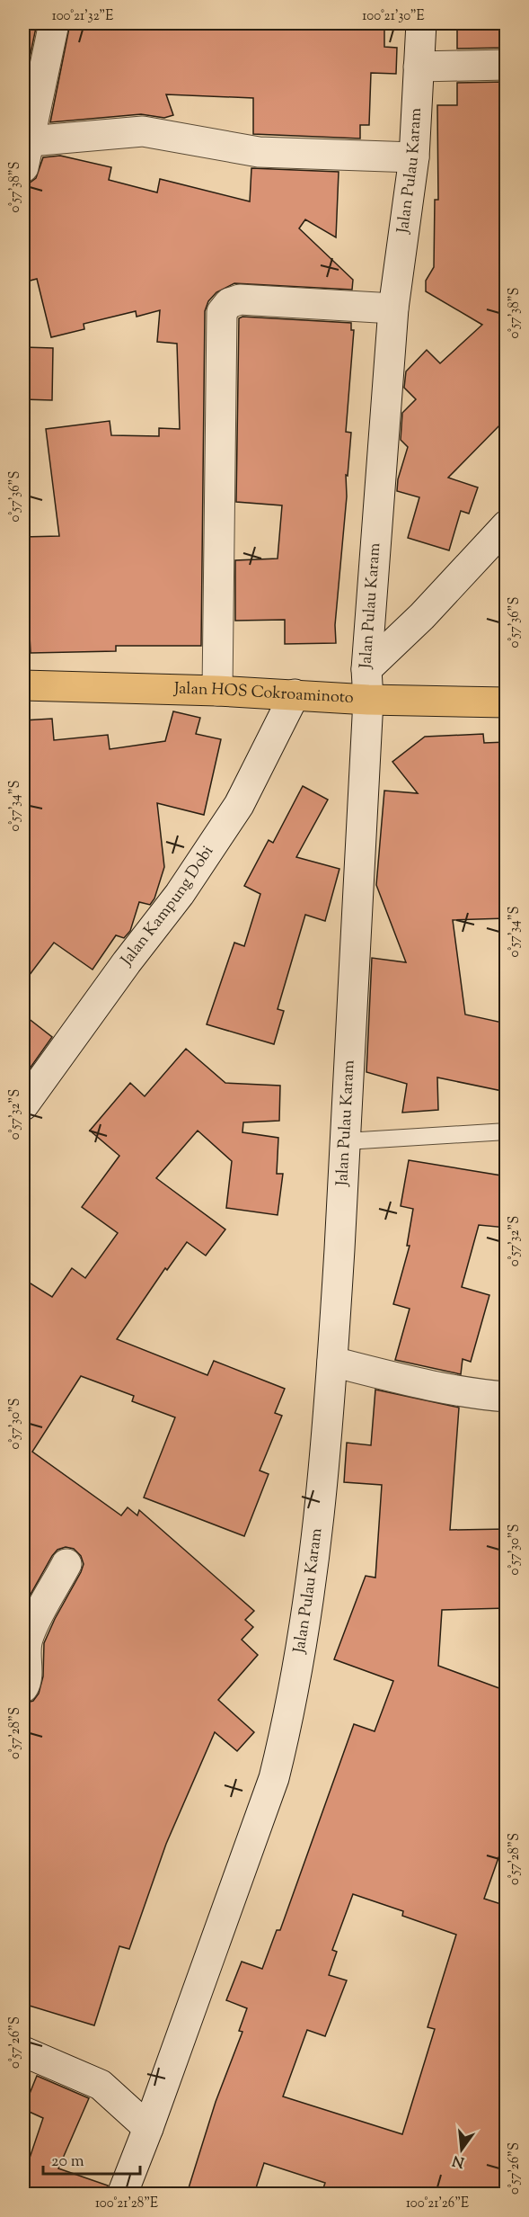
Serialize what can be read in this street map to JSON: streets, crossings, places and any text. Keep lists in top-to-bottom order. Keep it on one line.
{"streets":{"main road":["Jalan HOS Cokroaminoto"],"street":["Jalan Pulau Karam","Jalan Kampung Dobi"]},"crossings":[["Jalan Pulau Karam","Jalan HOS Cokroaminoto"],["Jalan HOS Cokroaminoto","Jalan Kampung Dobi"]],"scale_bar":"20 m","north":"bottom","coordinates":["100°21'32\"E","100°21'30\"E","0°57'38\"S","0°57'36\"S","0°57'34\"S","0°57'32\"S","0°57'30\"S","0°57'28\"S","0°57'26\"S","100°21'28\"E","100°21'26\"E"]}
